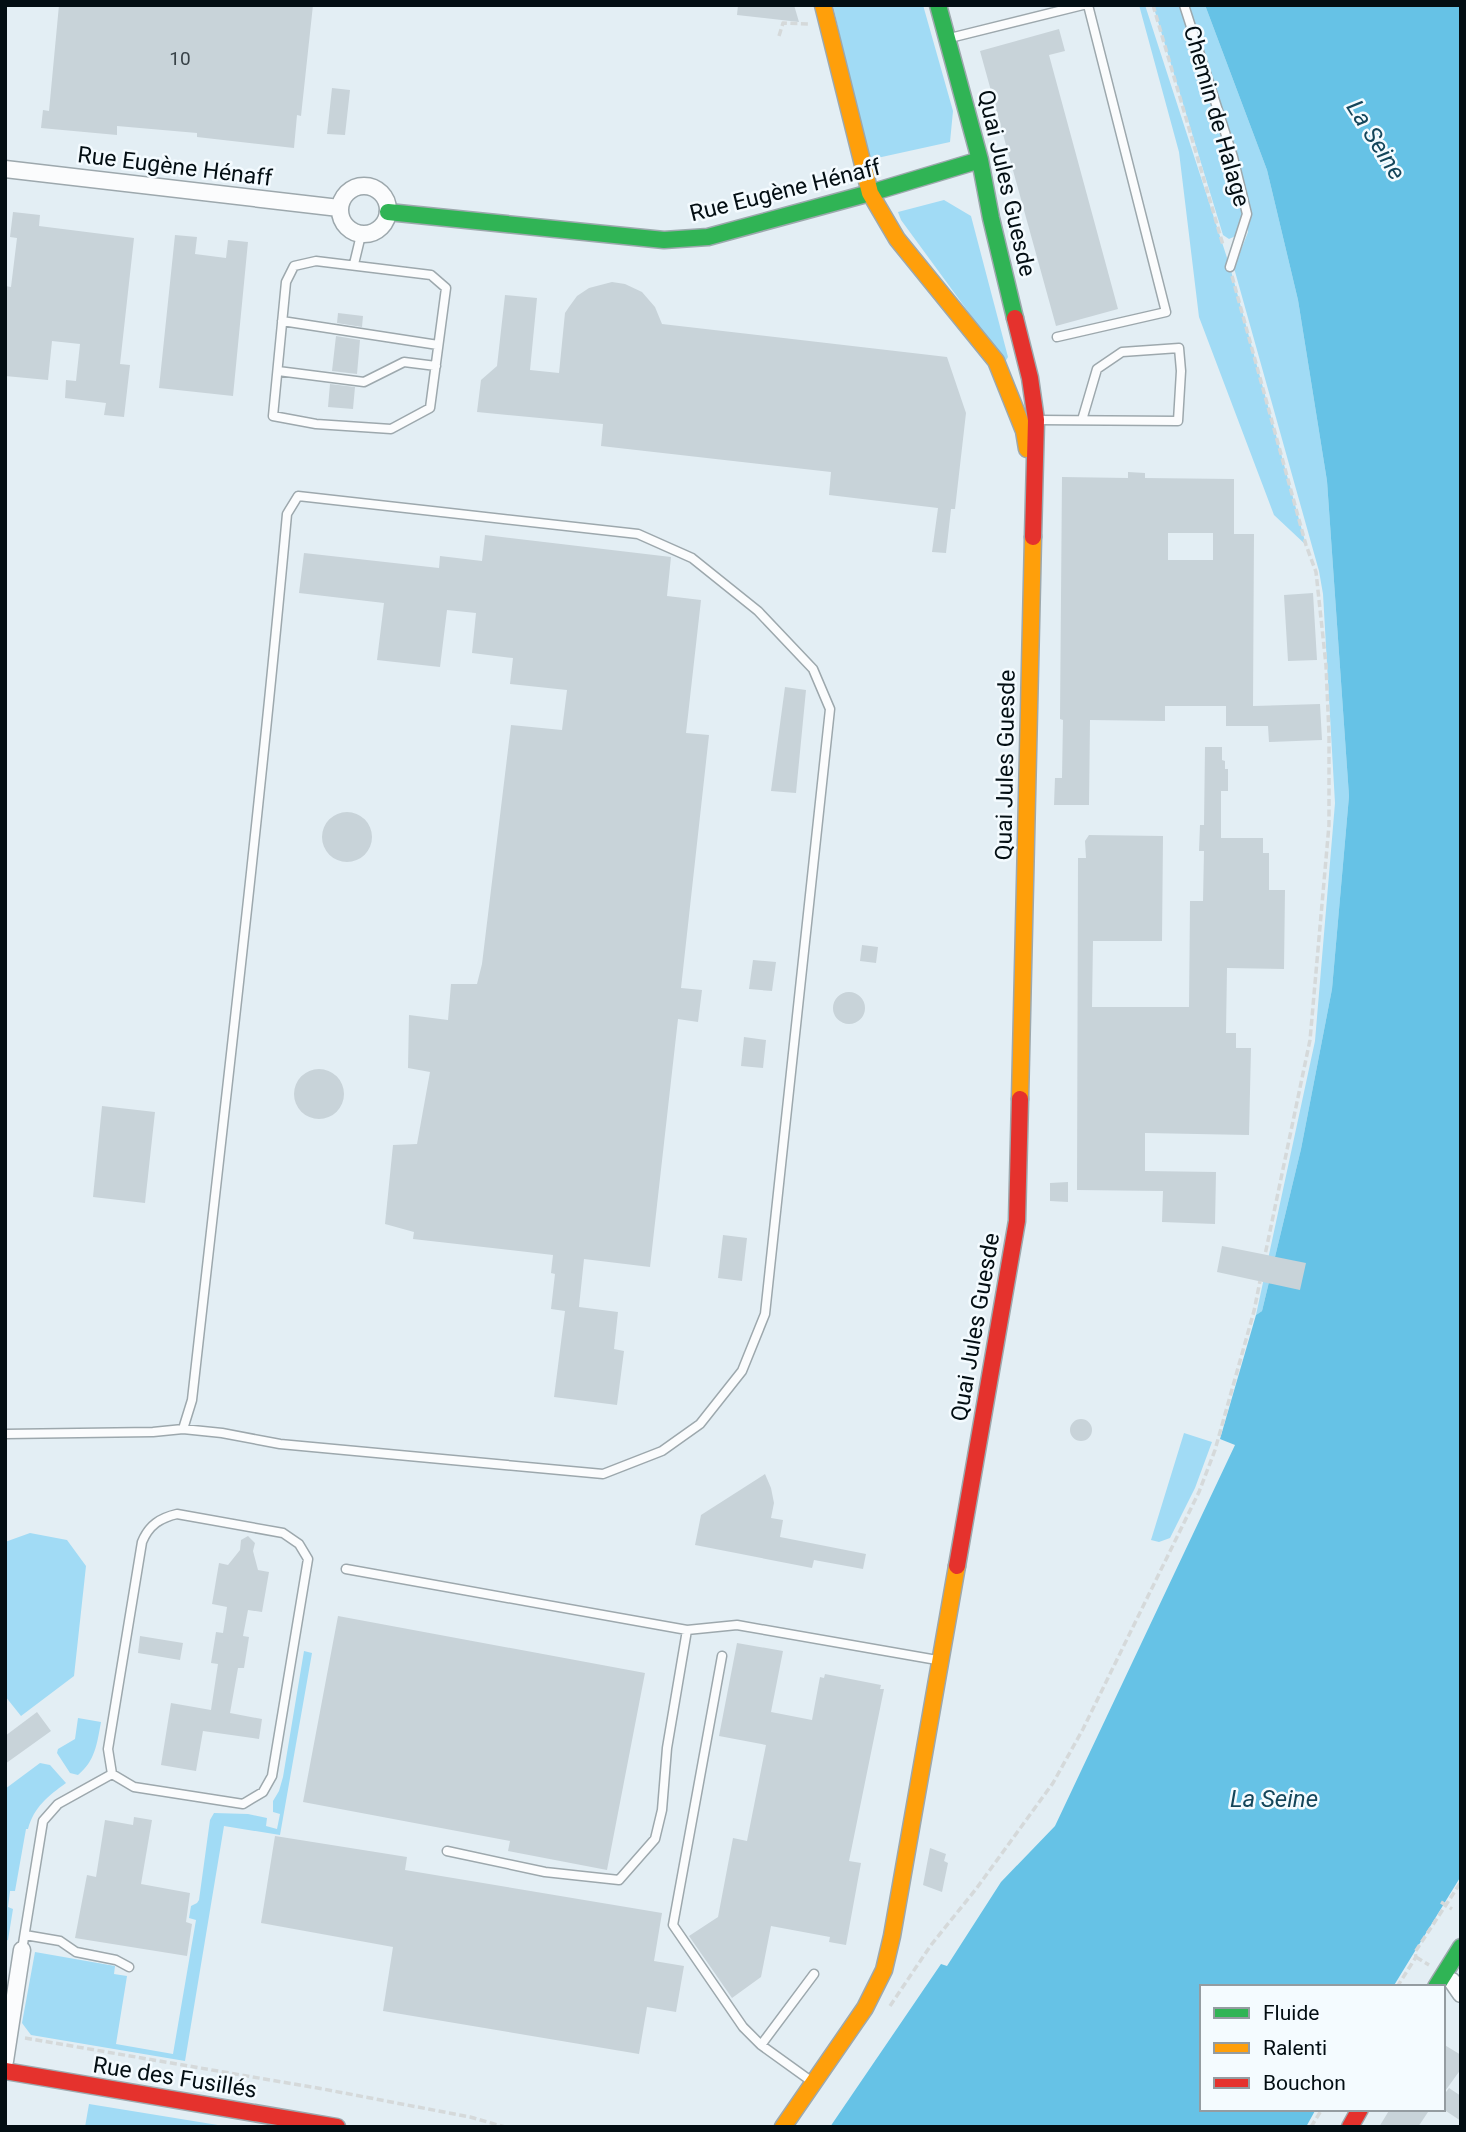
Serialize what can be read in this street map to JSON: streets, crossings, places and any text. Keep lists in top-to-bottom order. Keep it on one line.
{"streets":{"main road":["Rue Eugène Hénaff","Quai Jules Guesde","Rue des Fusillés"],"lane":["Chemin de Halage"]},"crossings":[["Rue Eugène Hénaff","Quai Jules Guesde"]],"water":["La Seine"],"house_numbers":["10"],"legend":["Fluide","Ralenti","Bouchon"]}
